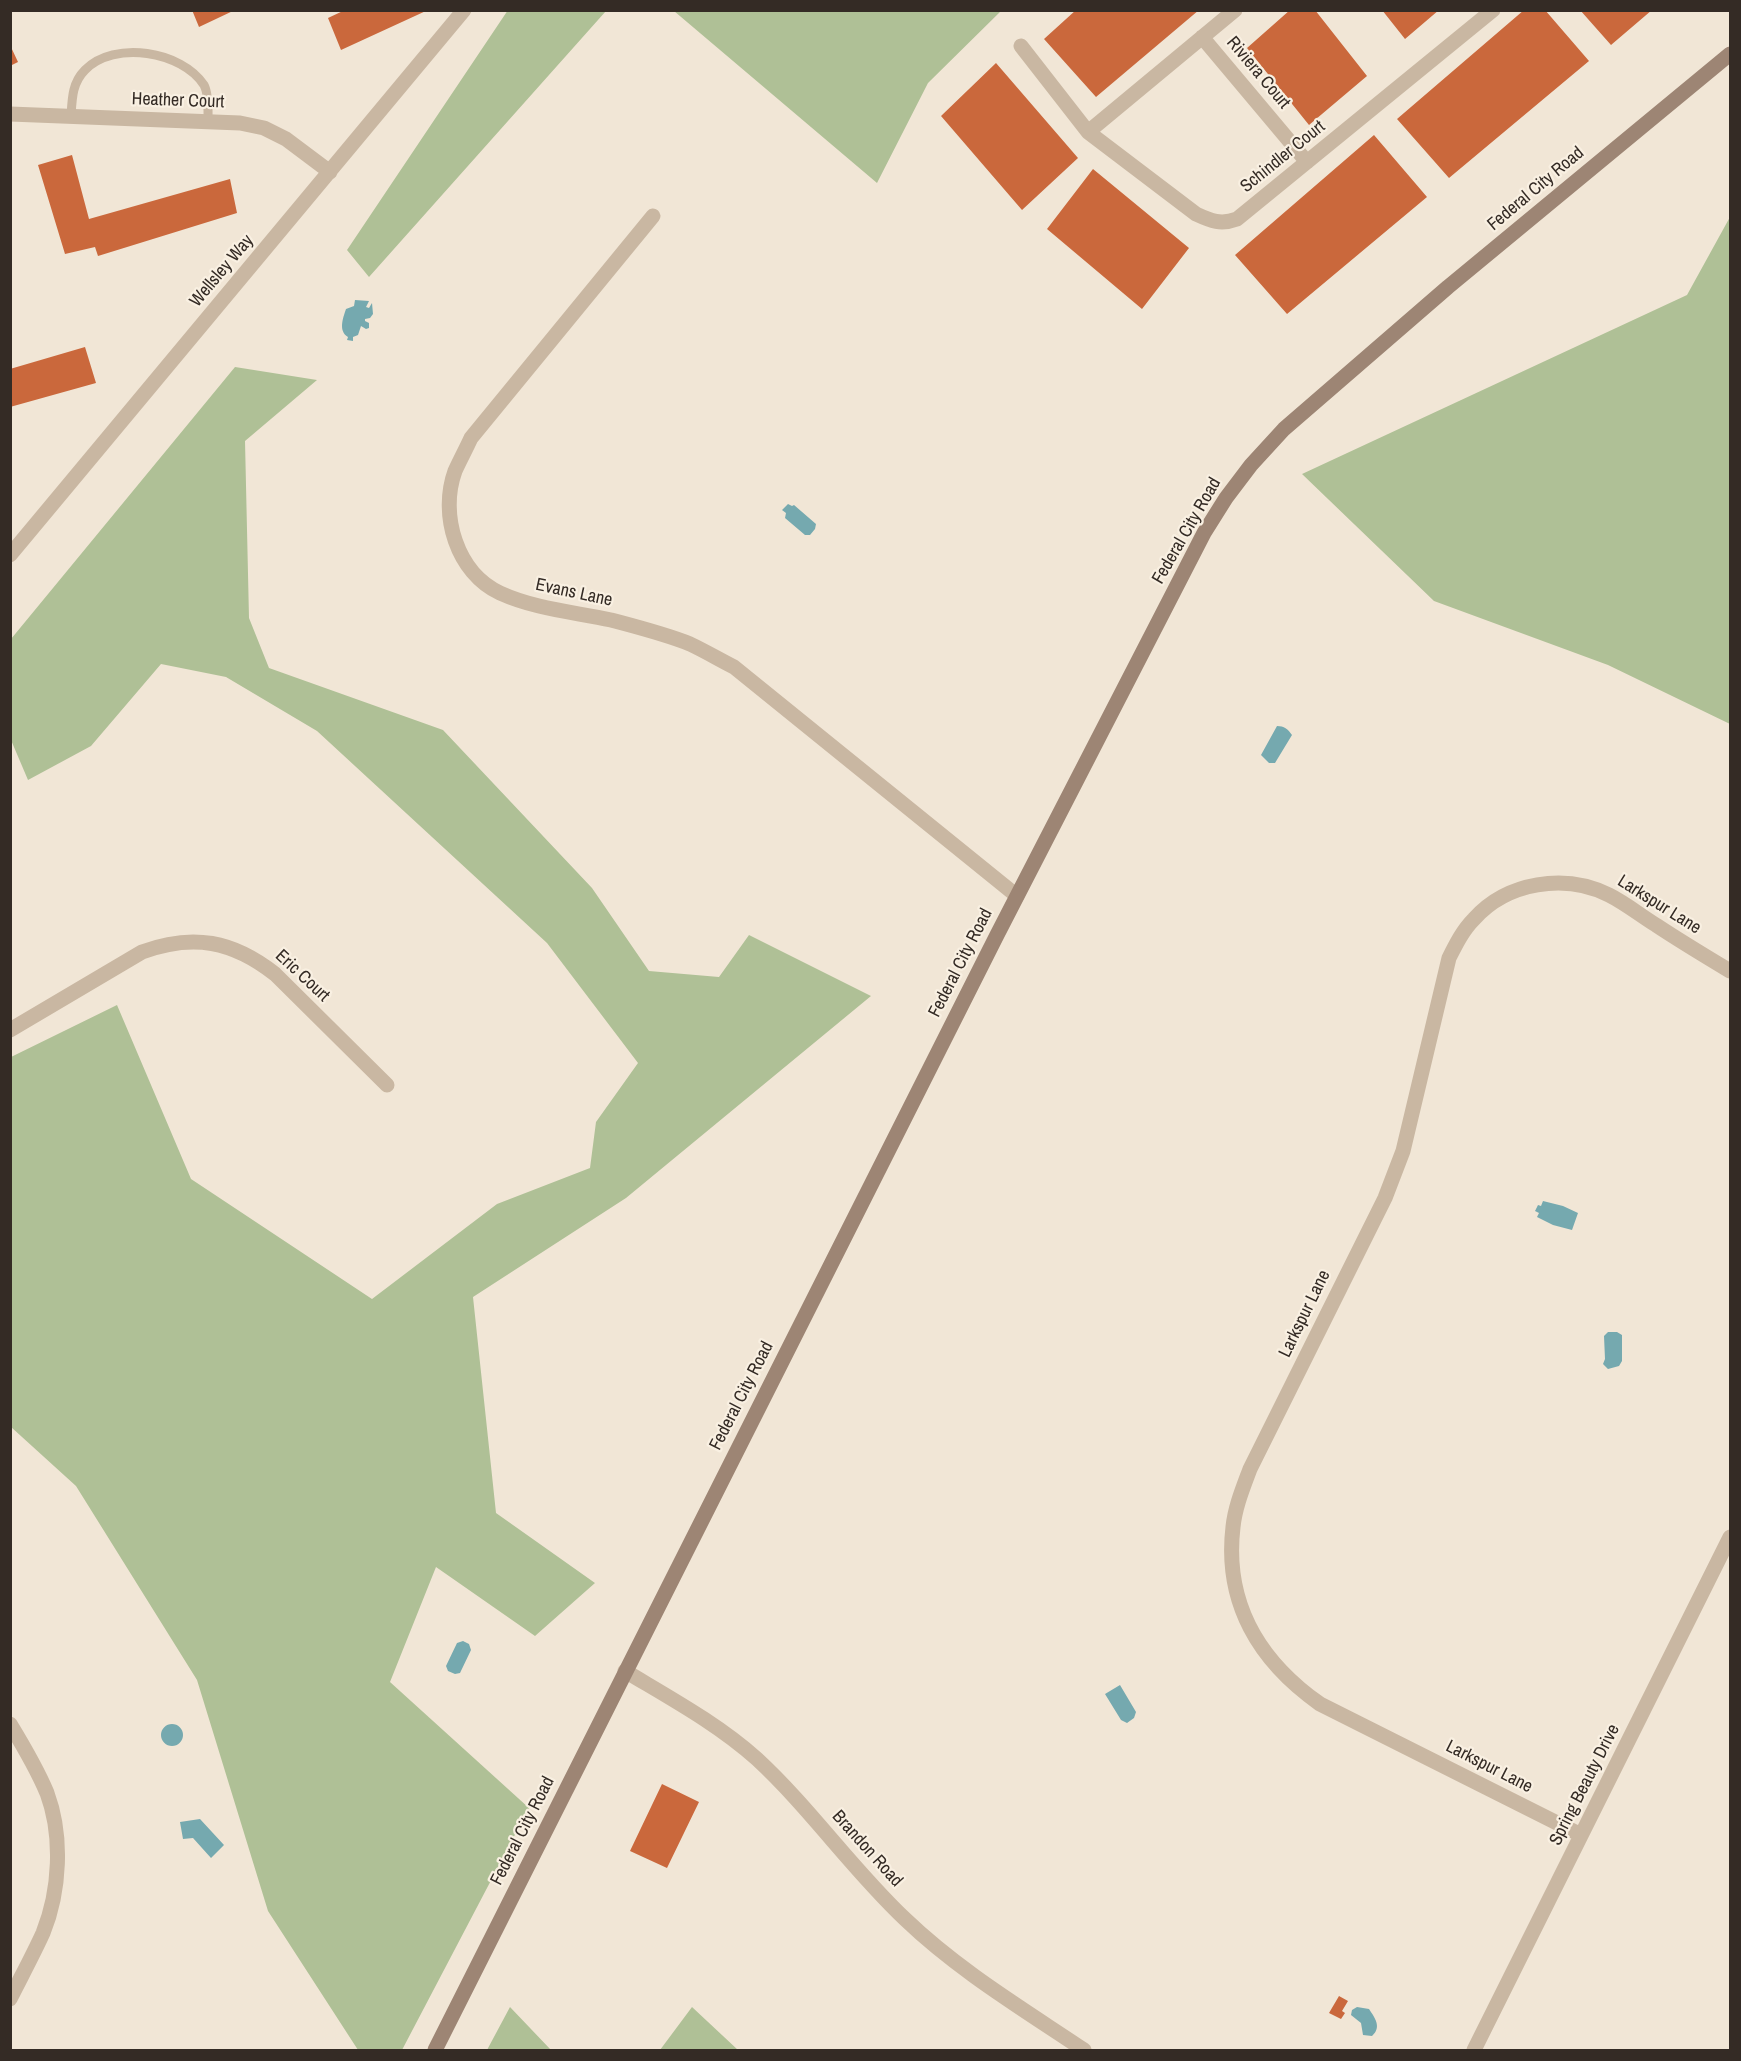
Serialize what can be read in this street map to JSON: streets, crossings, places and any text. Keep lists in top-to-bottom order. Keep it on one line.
{"streets":{"street":["Riviera Court","Heather Court","Schindler Court","Federal City Road","Wellsley Way","Evans Lane","Larkspur Lane","Eric Court","Spring Beauty Drive","Brandon Road"]},"crossings":[["Riviera Court","Schindler Court"],["Heather Court","Wellsley Way"],["Federal City Road","Evans Lane"],["Federal City Road","Brandon Road"],["Larkspur Lane","Spring Beauty Drive"]]}
